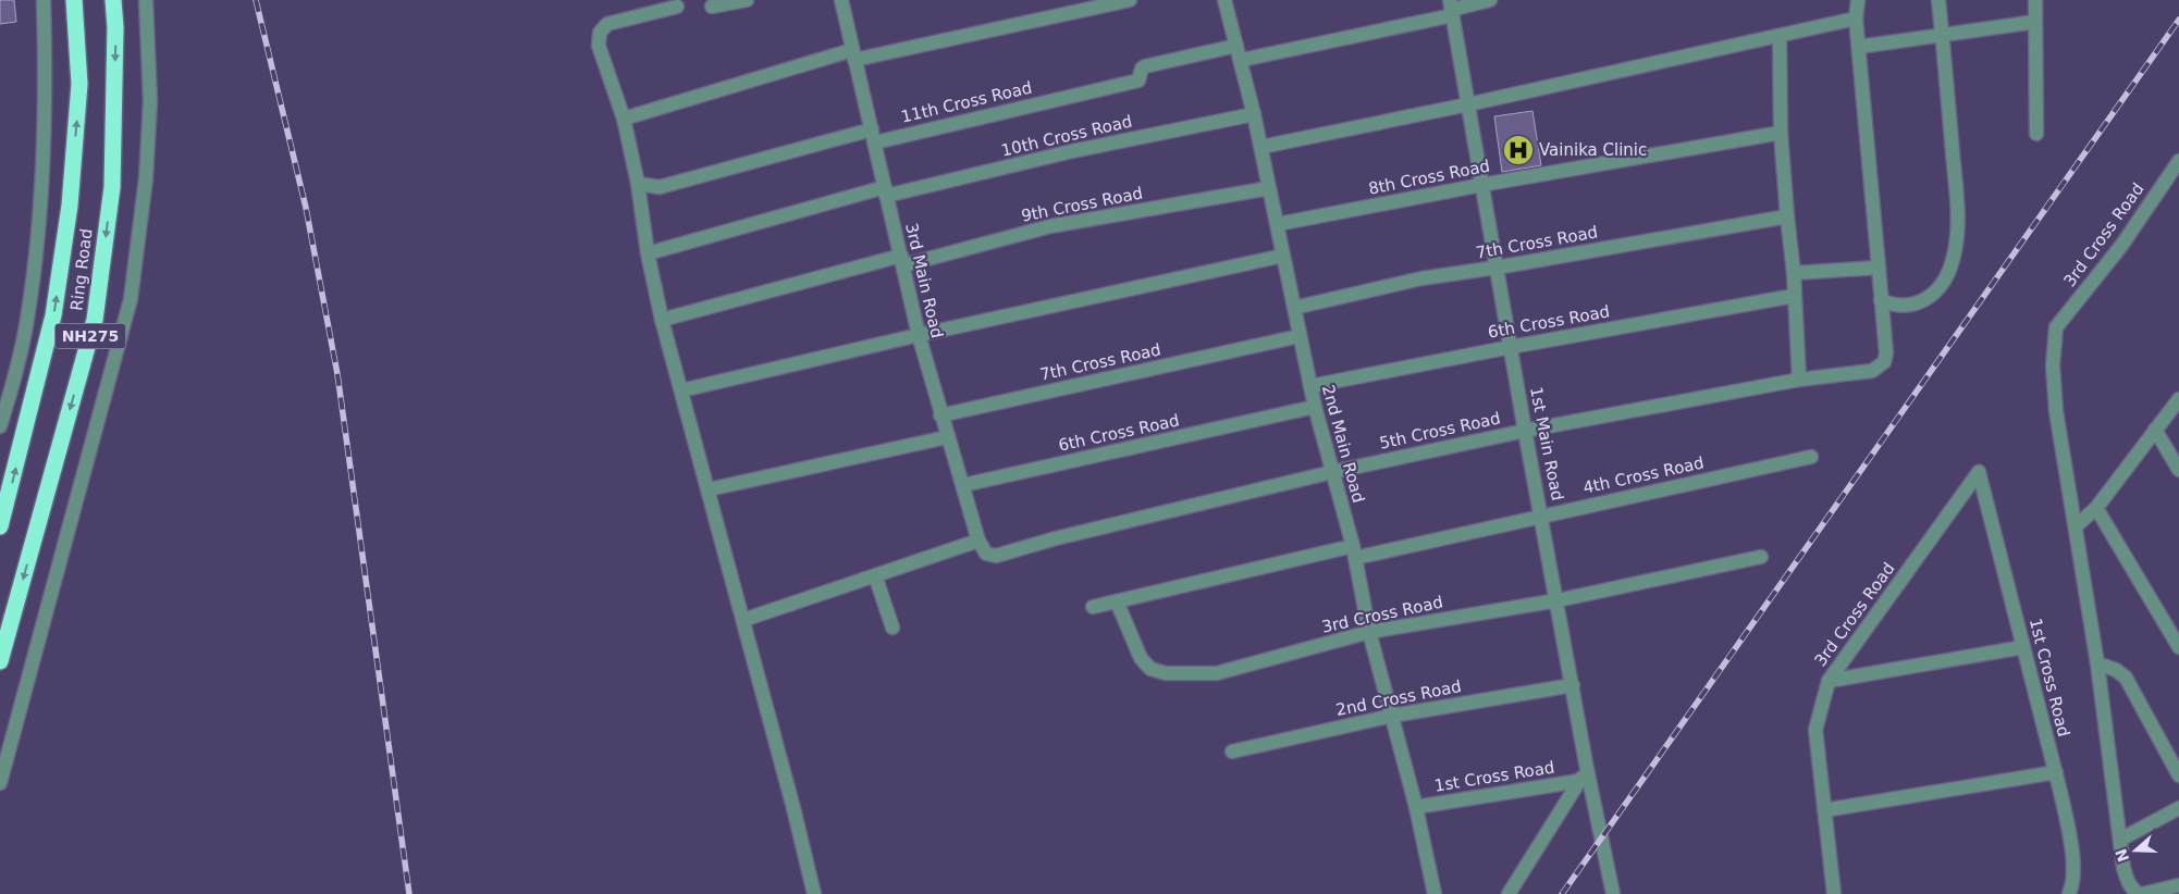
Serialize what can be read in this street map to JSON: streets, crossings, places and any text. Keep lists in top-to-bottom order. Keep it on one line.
{"streets":{"highway":["Ring Road","NH275"],"street":["11th Cross Road","10th Cross Road","8th Cross Road","9th Cross Road","3rd Cross Road","7th Cross Road","3rd Main Road","6th Cross Road","5th Cross Road","2nd Main Road","1st Main Road","4th Cross Road","1st Cross Road","2nd Cross Road"]},"crossings":[["11th Cross Road","3rd Main Road"],["11th Cross Road","2nd Main Road"],["10th Cross Road","3rd Main Road"],["10th Cross Road","2nd Main Road"],["8th Cross Road","2nd Main Road"],["8th Cross Road","1st Main Road"],["9th Cross Road","3rd Main Road"],["9th Cross Road","2nd Main Road"],["3rd Cross Road","2nd Main Road"],["3rd Cross Road","1st Main Road"],["3rd Cross Road","4th Cross Road"],["3rd Cross Road","1st Cross Road"],["7th Cross Road","3rd Main Road"],["7th Cross Road","2nd Main Road"],["7th Cross Road","1st Main Road"],["3rd Main Road","6th Cross Road"],["3rd Main Road","5th Cross Road"],["6th Cross Road","2nd Main Road"],["6th Cross Road","1st Main Road"],["5th Cross Road","2nd Main Road"],["5th Cross Road","1st Main Road"],["2nd Main Road","4th Cross Road"],["2nd Main Road","1st Cross Road"],["2nd Main Road","2nd Cross Road"],["1st Main Road","4th Cross Road"],["1st Main Road","2nd Cross Road"]],"places":{"hospital":["Vainika Clinic"]},"north":"left"}
